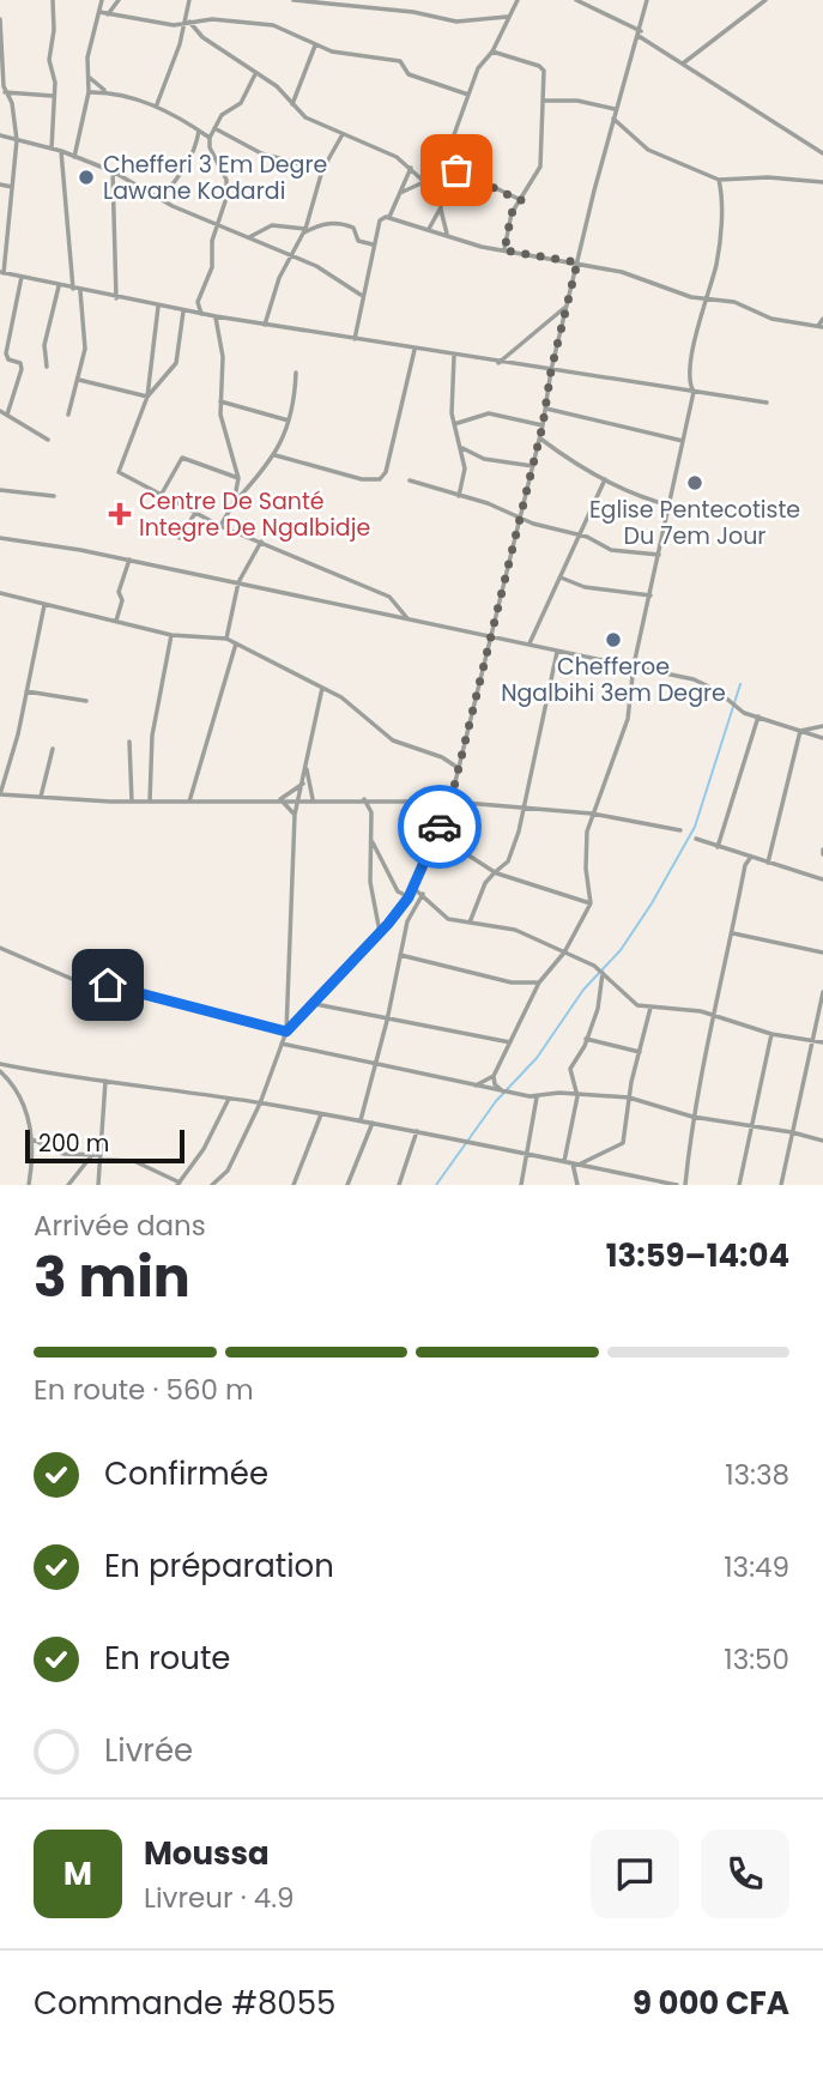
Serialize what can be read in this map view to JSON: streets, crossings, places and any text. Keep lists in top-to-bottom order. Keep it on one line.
{"places":{"other":["Chefferi 3 Em Degre Lawane Kodardi","Eglise Pentecotiste Du 7em Jour","Chefferoe Ngalbihi 3em Degre"],"health":["Centre De Santé Integre De Ngalbidje"]},"scale_bar":"200 m","page":{"scale":"200 m","heading":["3 min","Arrivée dans","13:59–14:04"],"panel":["Moussa","Livreur · 4.9","Commande #8055","9 000 CFA"],"bar":"En route · 560 m","list":[["Confirmée","13:38"],["En préparation","13:49"],["En route","13:50"],"Livrée"],"round":"M"}}
